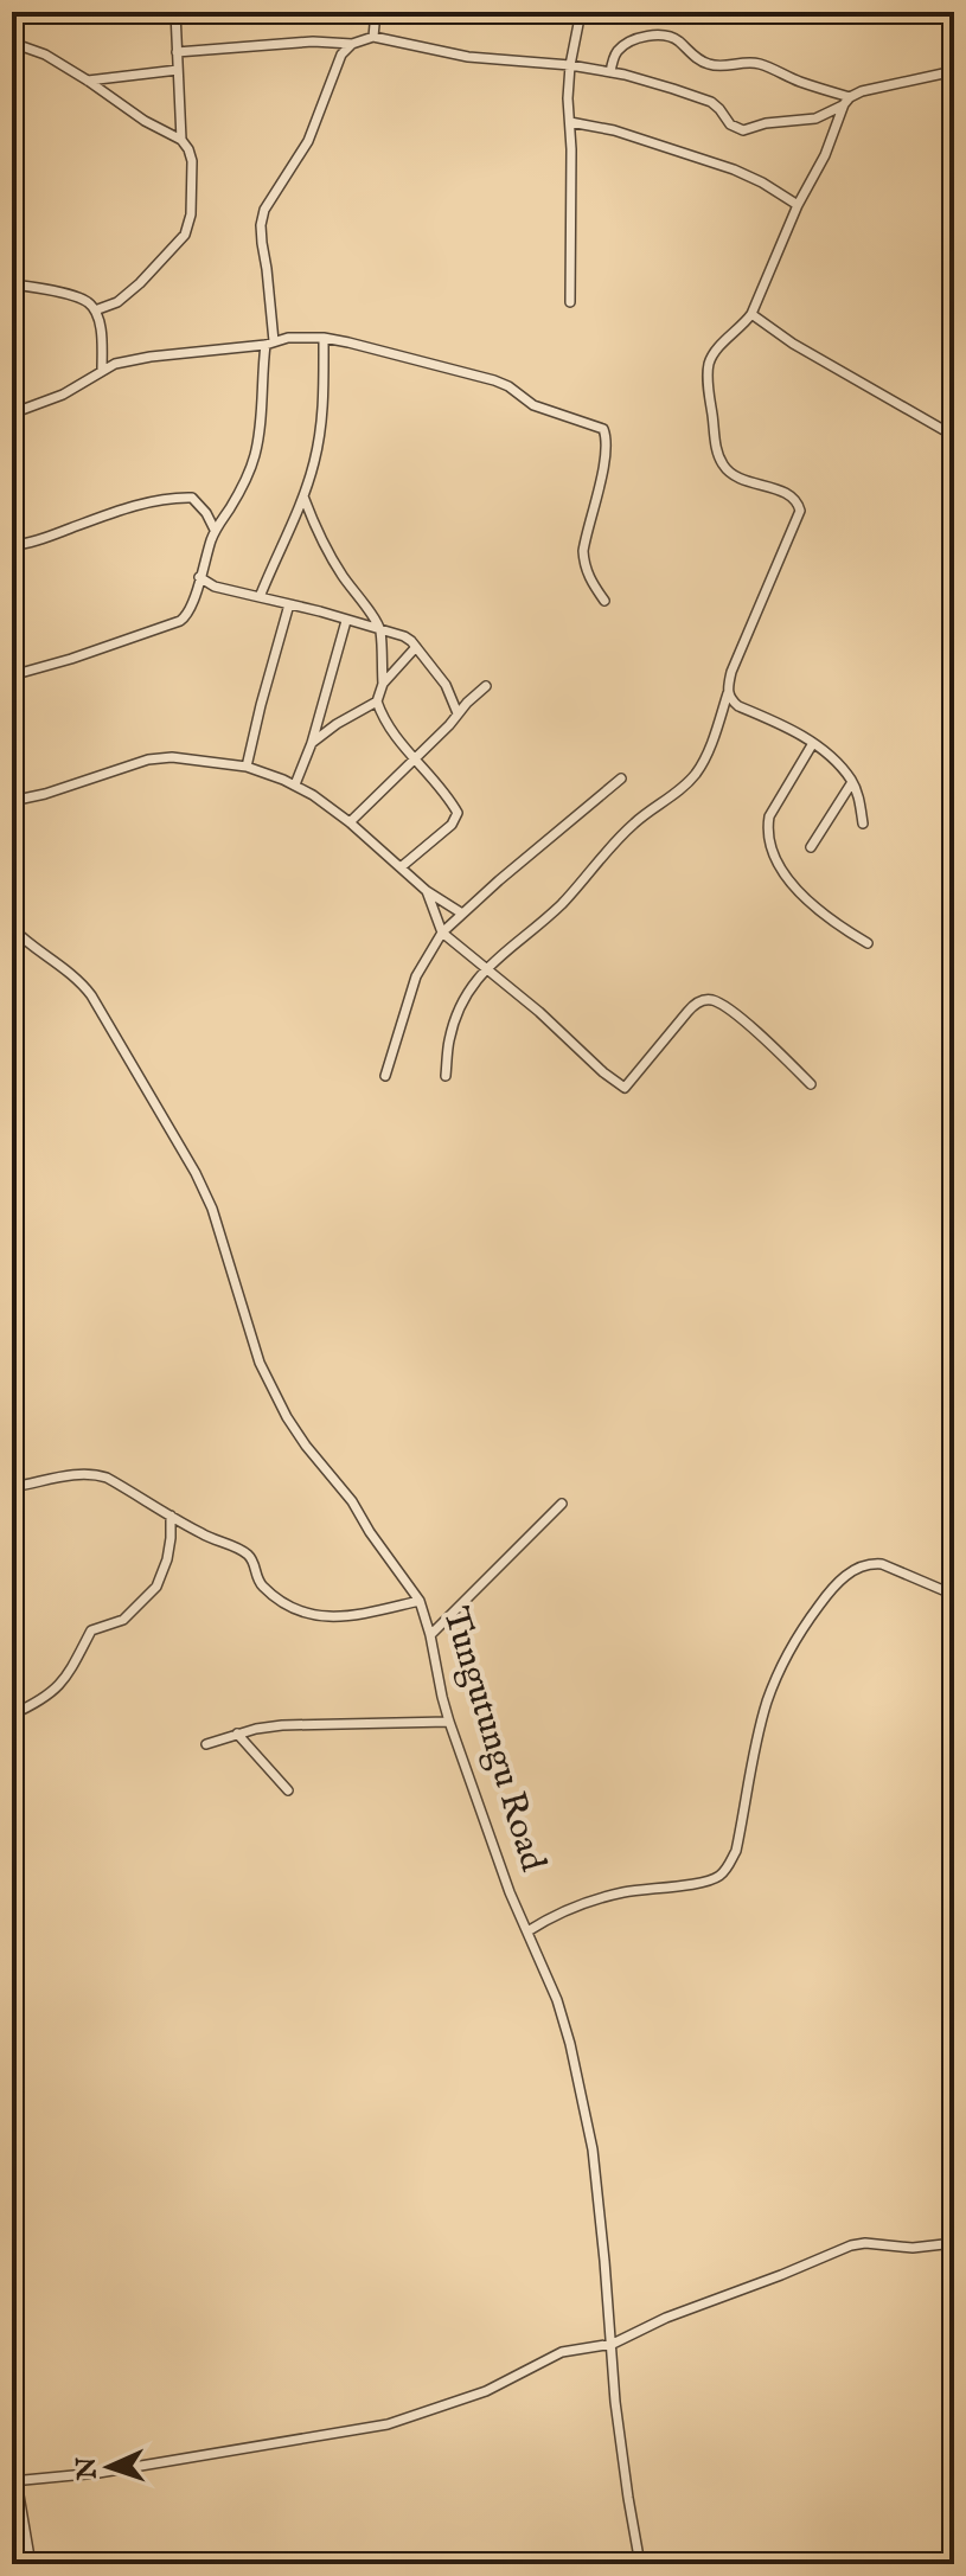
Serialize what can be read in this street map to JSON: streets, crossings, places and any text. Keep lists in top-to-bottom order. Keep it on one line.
{"streets":{"street":["Tungutungu Road"]},"north":"left"}
